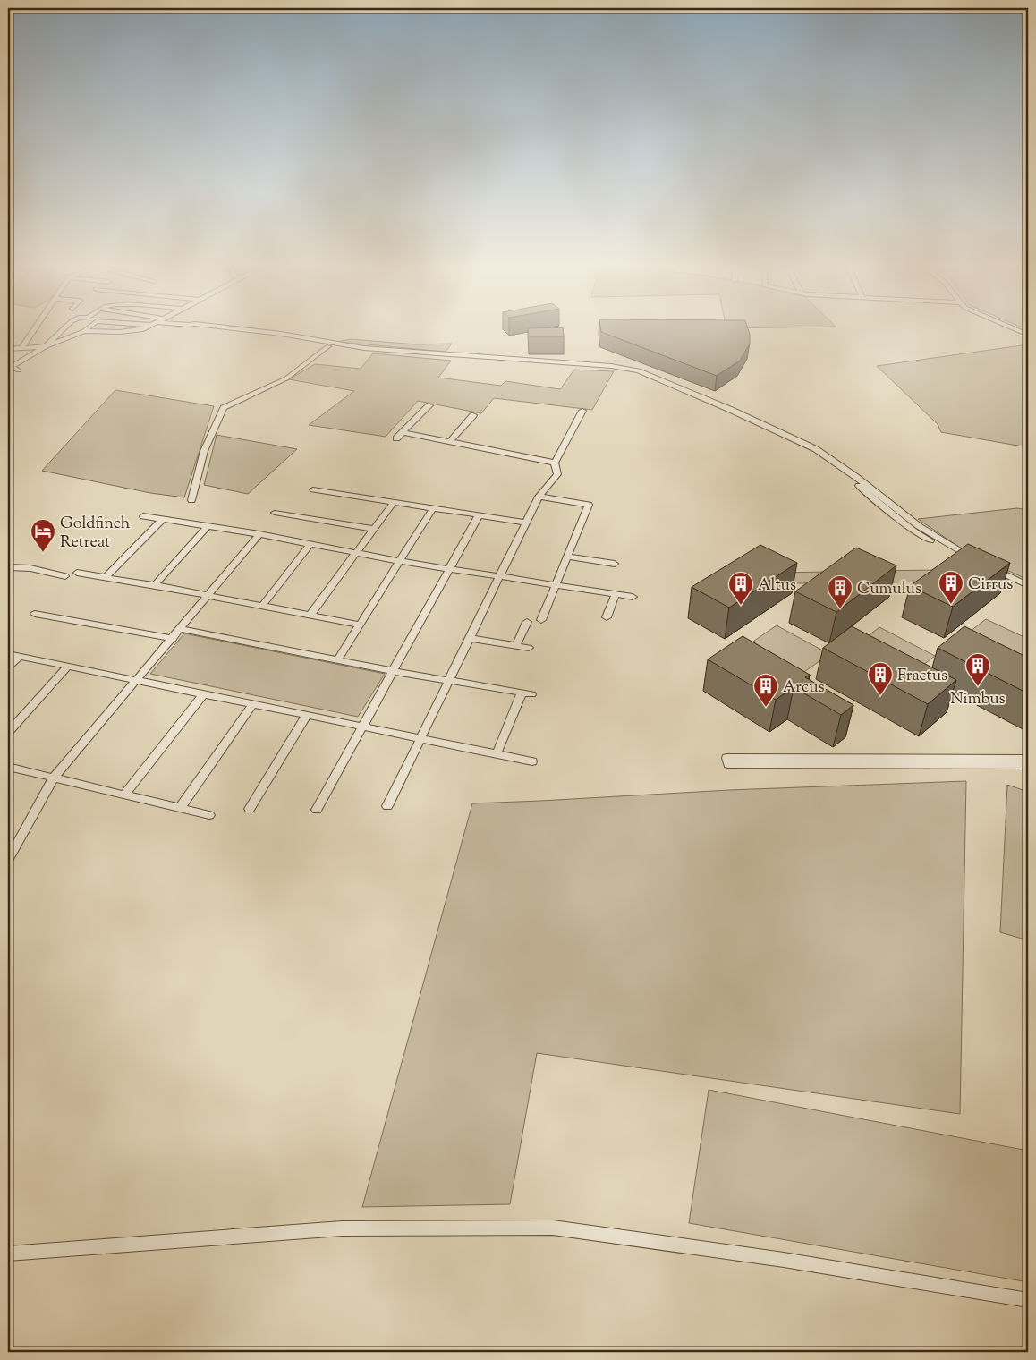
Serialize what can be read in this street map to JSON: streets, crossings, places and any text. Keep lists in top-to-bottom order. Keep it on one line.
{"places":{"hotel":["Goldfinch Retreat"],"building":["Cirrus","Altus","Cumulus","Nimbus","Fractus","Arcus"]}}
